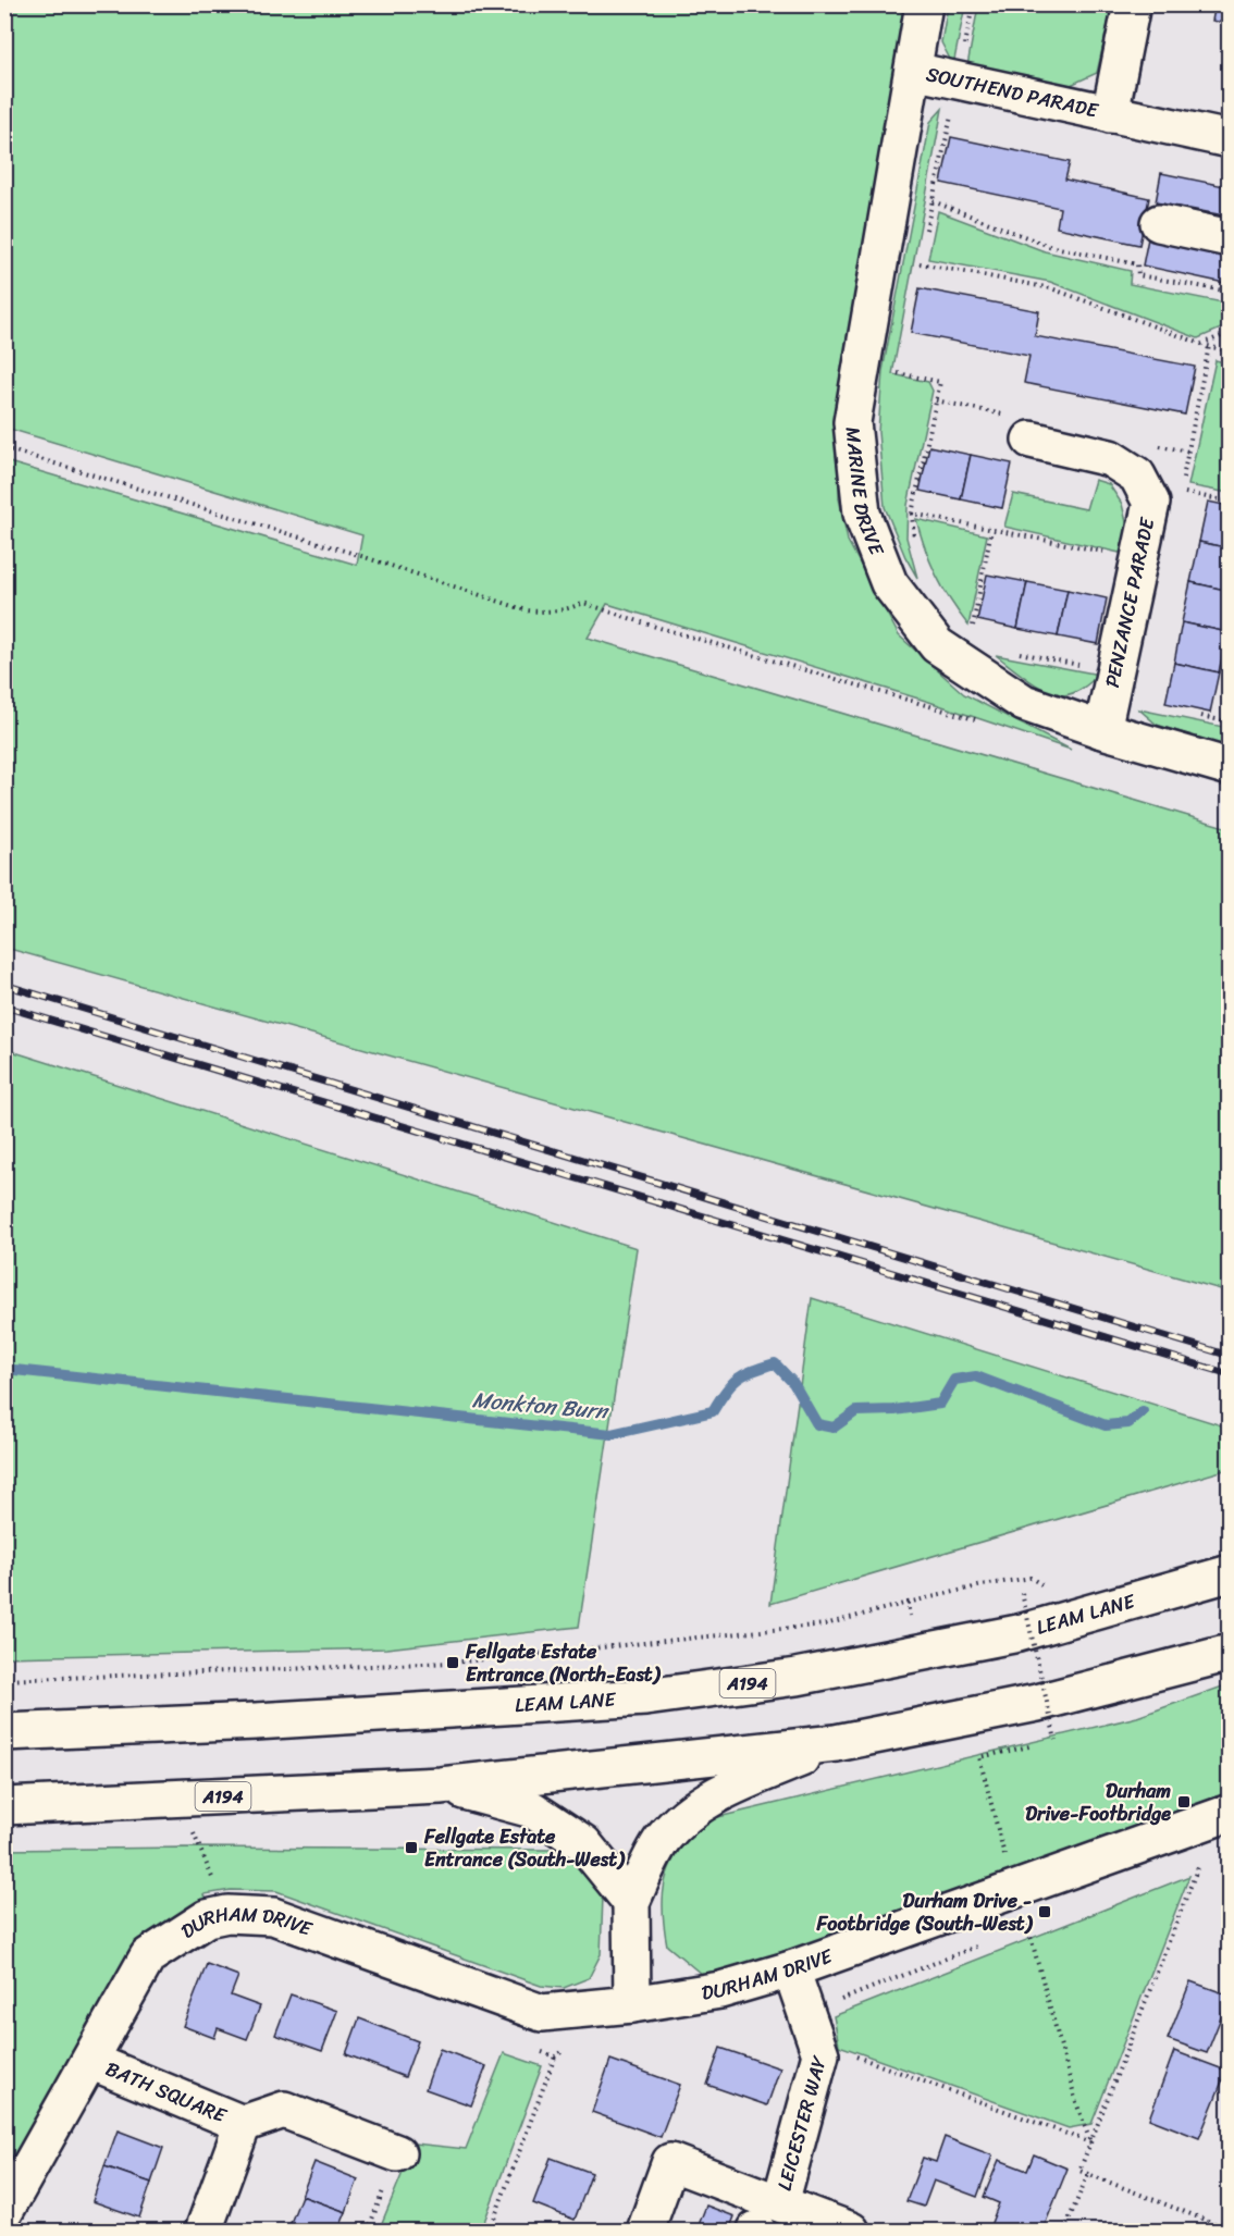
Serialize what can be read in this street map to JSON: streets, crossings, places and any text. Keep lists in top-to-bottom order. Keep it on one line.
{"streets":{"main road":["SOUTHEND PARADE","MARINE DRIVE","PENZANCE PARADE","LEAM LANE","A194","DURHAM DRIVE","BATH SQUARE","LEICESTER WAY"]},"crossings":[["SOUTHEND PARADE","MARINE DRIVE"],["MARINE DRIVE","PENZANCE PARADE"],["DURHAM DRIVE","BATH SQUARE"],["DURHAM DRIVE","LEICESTER WAY"]],"water":["Monkton Burn"],"places":{"transit":["Fellgate Estate Entrance (North-East)","Durham Drive-Footbridge","Fellgate Estate Entrance (South-West)","Durham Drive - Footbridge (South-West)"]}}
